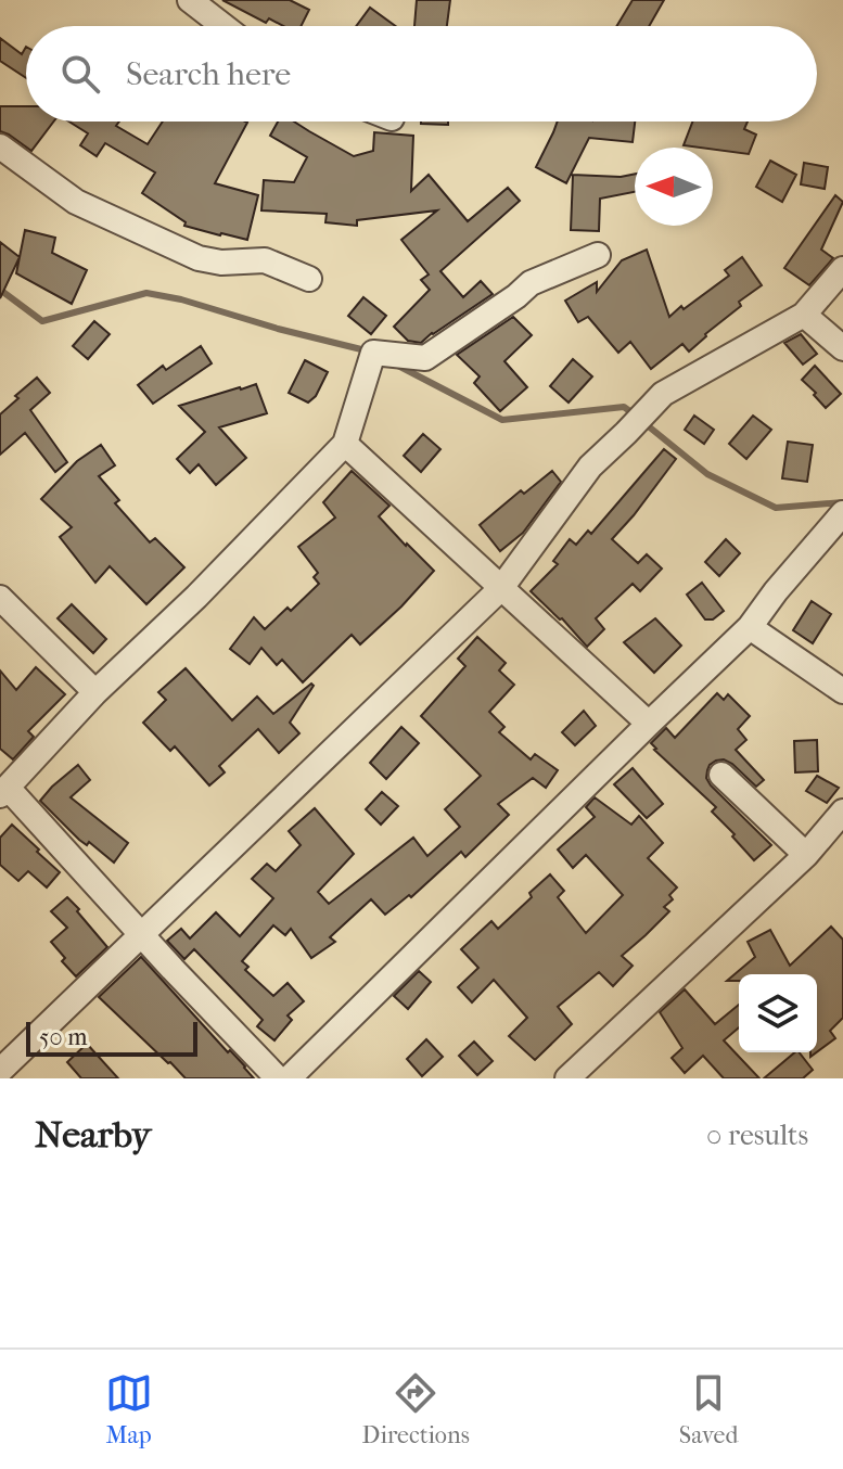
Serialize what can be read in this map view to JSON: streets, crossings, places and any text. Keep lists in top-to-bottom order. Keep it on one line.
{"scale_bar":"50 m","north":"left","page":{"search":"Search here","scale":"50 m","heading":["Nearby","0 results"],"nav":["Map","Directions","Saved"]}}
